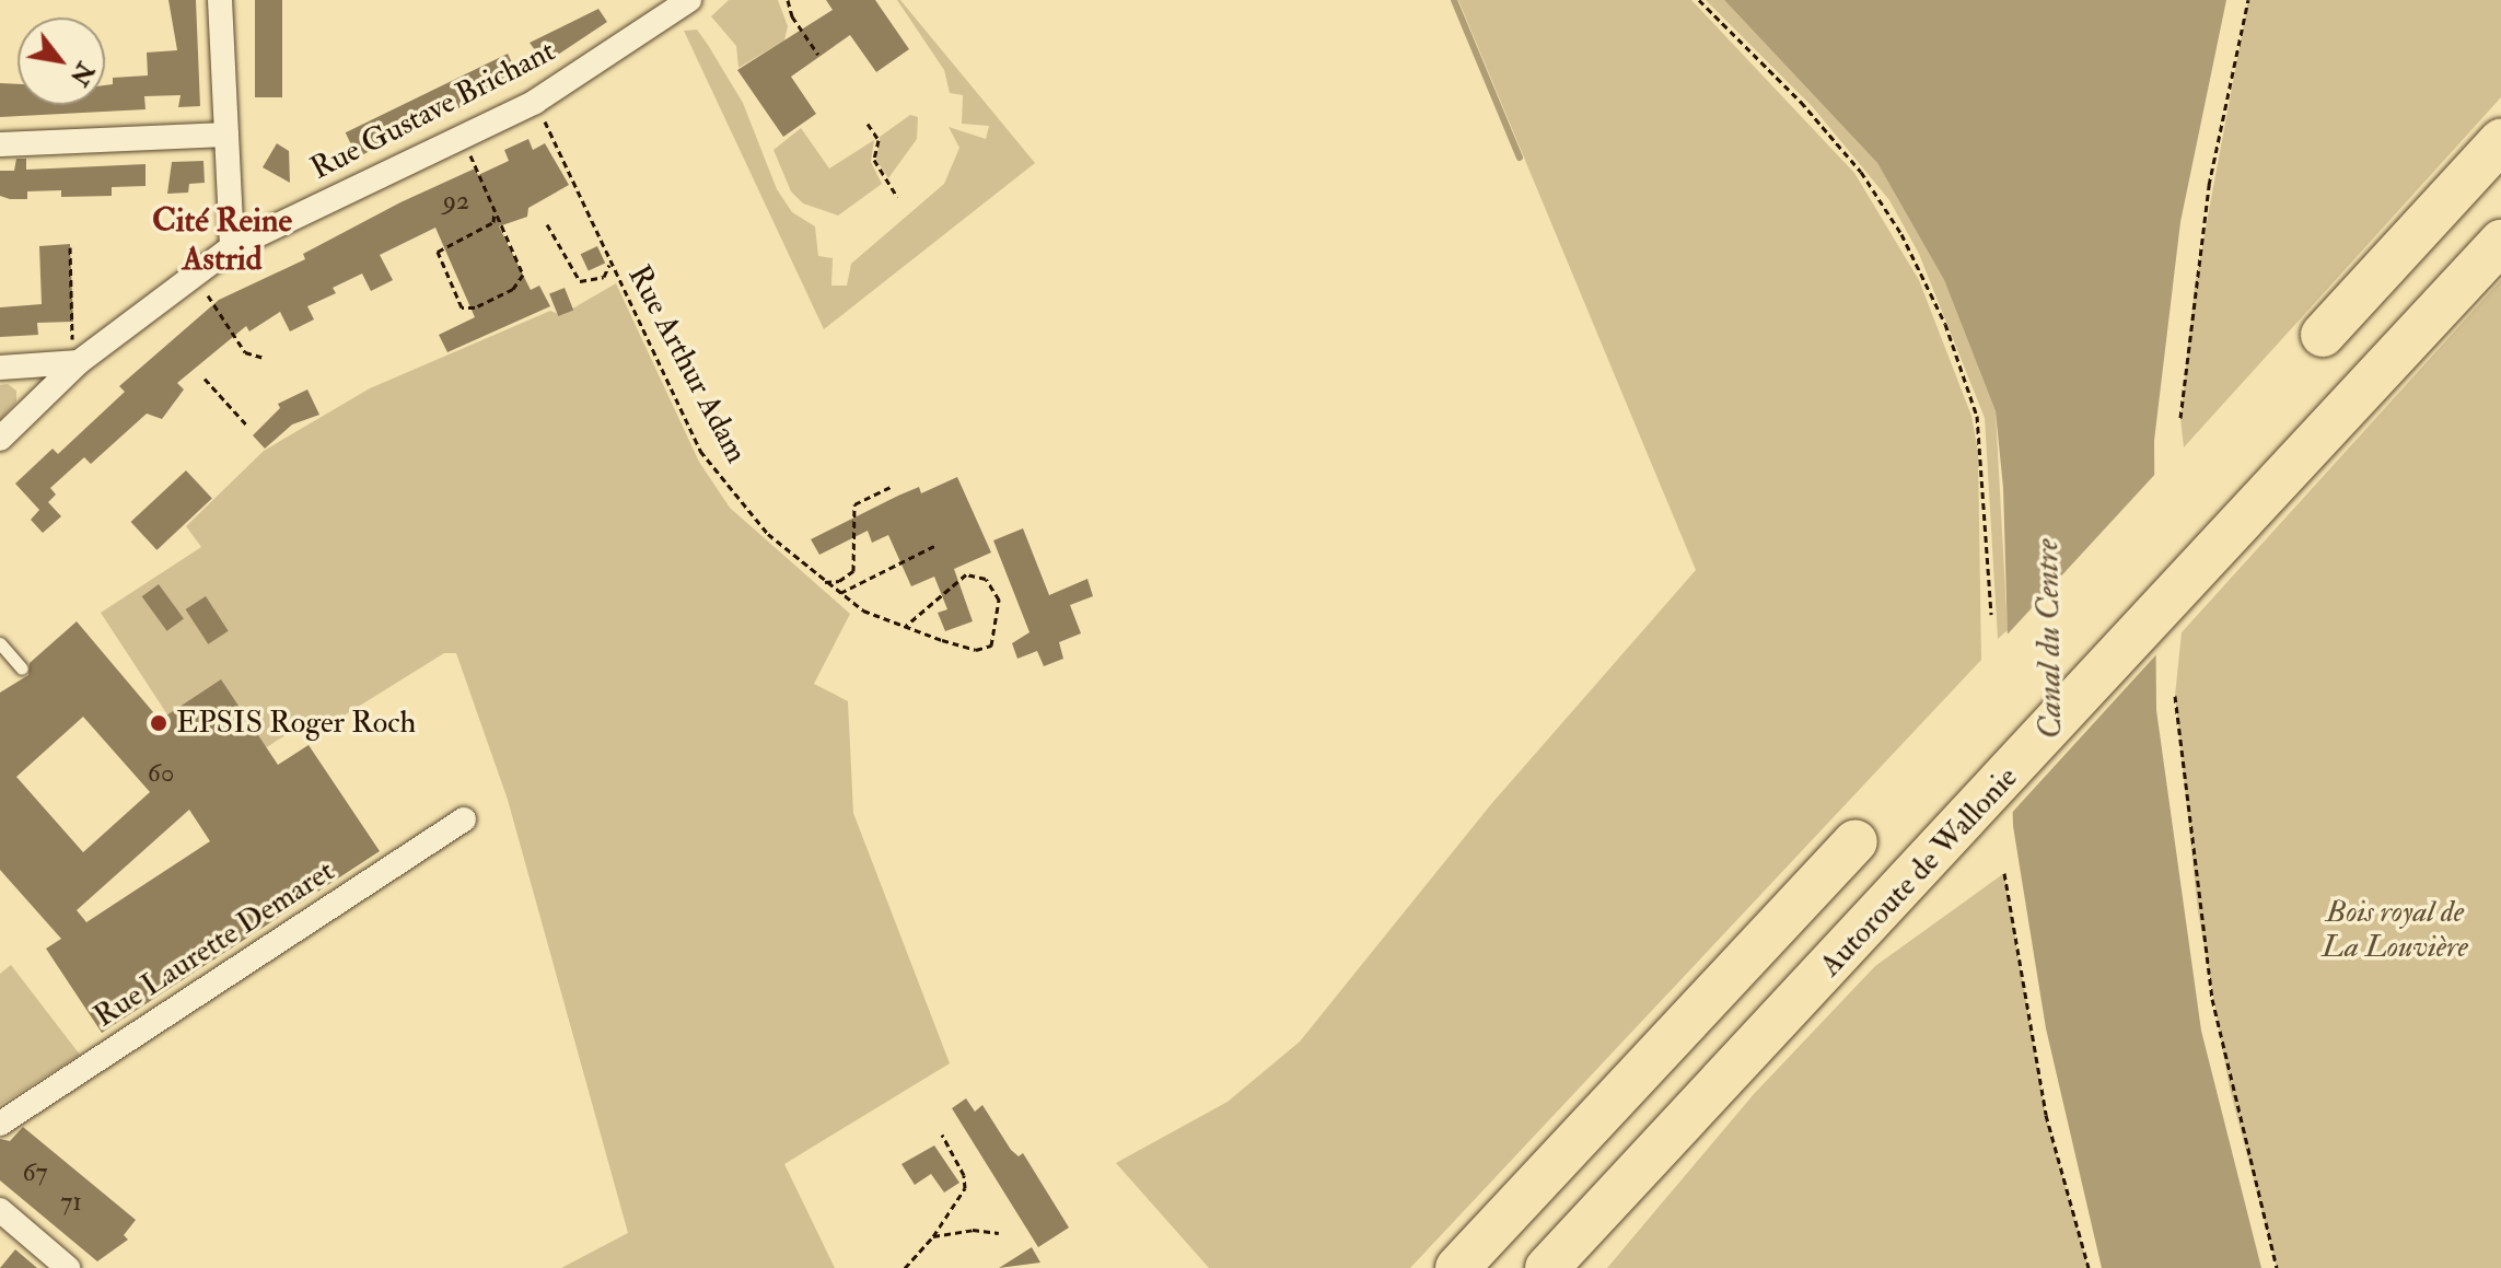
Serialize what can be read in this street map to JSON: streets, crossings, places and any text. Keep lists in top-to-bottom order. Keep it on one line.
{"streets":{"highway":["Autoroute de Wallonie"],"street":["Rue Gustave Brichant","Rue Laurette Demaret"],"path":["Rue Arthur Adam"]},"crossings":[["Rue Gustave Brichant","Rue Arthur Adam"]],"districts":["Cité Reine Astrid"],"water":["Canal du Centre"],"parks":["Bois royal de La Louvière"],"places":["EPSIS Roger Roch"],"house_numbers":["92","60","67","71"],"north":"bottom right"}
